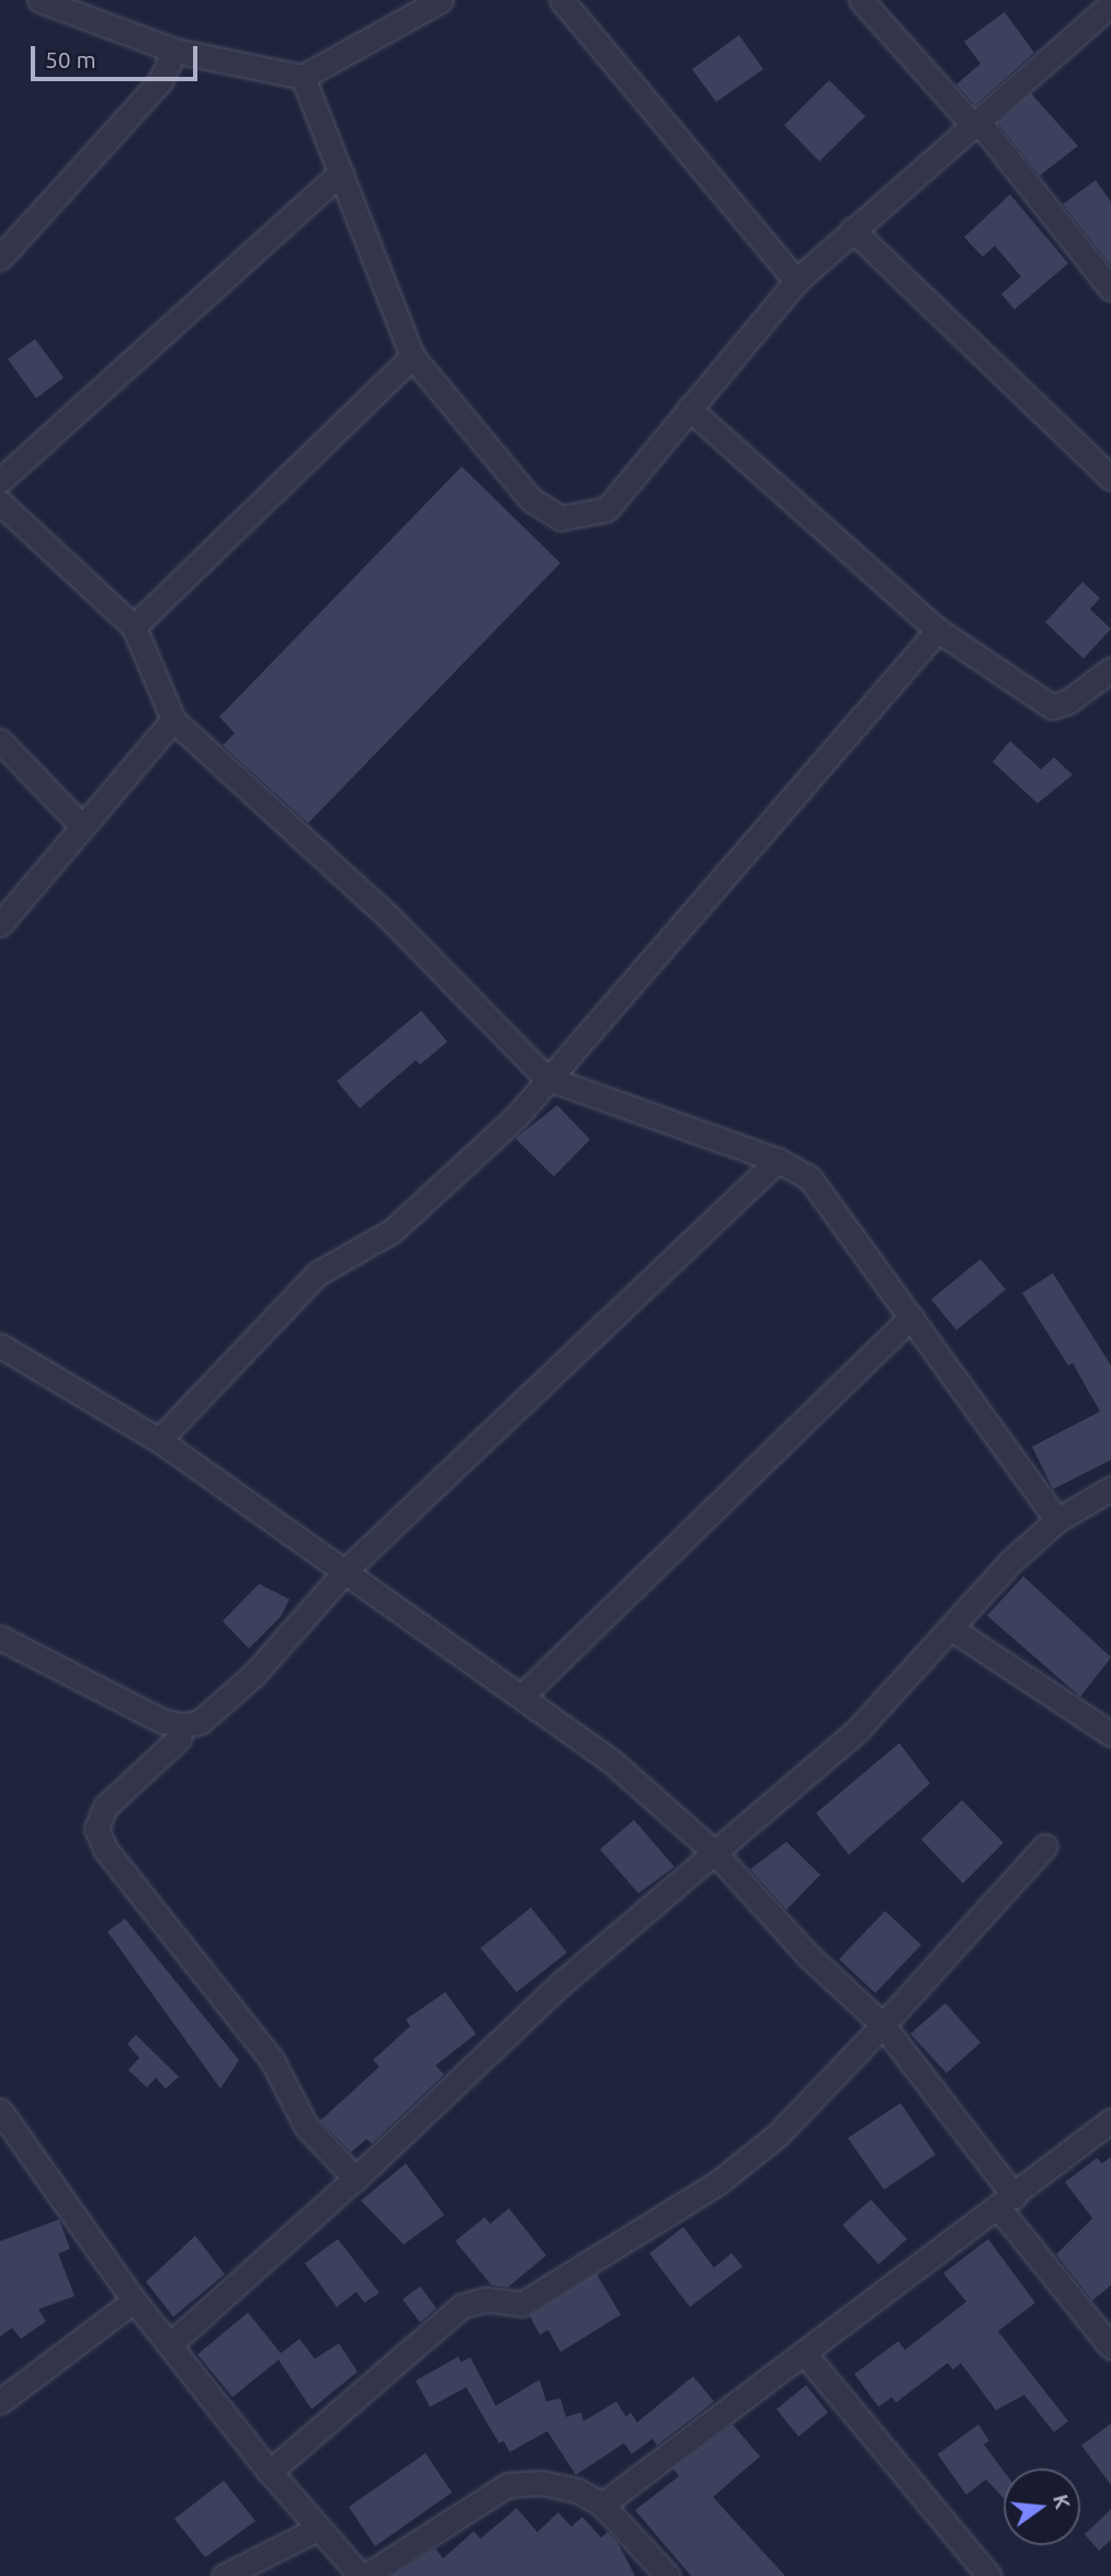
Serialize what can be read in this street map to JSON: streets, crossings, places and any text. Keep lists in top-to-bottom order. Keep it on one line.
{"scale_bar":"50 m","north":"right"}
